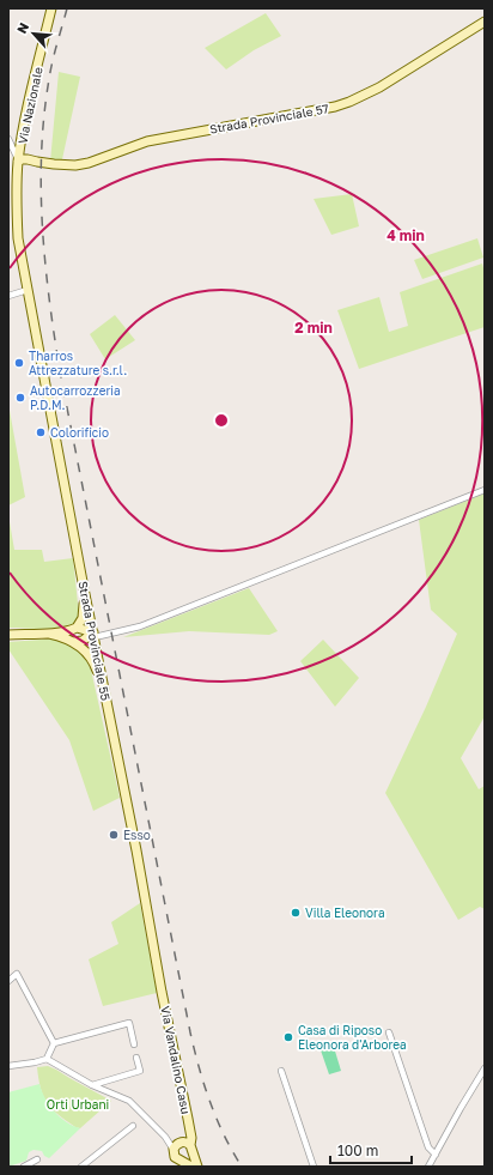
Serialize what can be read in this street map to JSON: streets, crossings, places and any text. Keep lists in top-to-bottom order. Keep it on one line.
{"streets":{"main road":["Via Nazionale","Strada Provinciale 57","Strada Provinciale 55","Via Vandalino Casu"]},"crossings":[["Via Nazionale","Strada Provinciale 57"],["Strada Provinciale 55","Via Vandalino Casu"]],"parks":["Orti Urbani"],"places":["Tharros Attrezzature s.r.l.","Autocarrozzeria P.D.M.","Colorificio","Esso","Villa Eleonora","Casa di Riposo Eleonora d'Arborea"],"scale_bar":"100 m","north":"top left","rings":["4 min","2 min"]}
